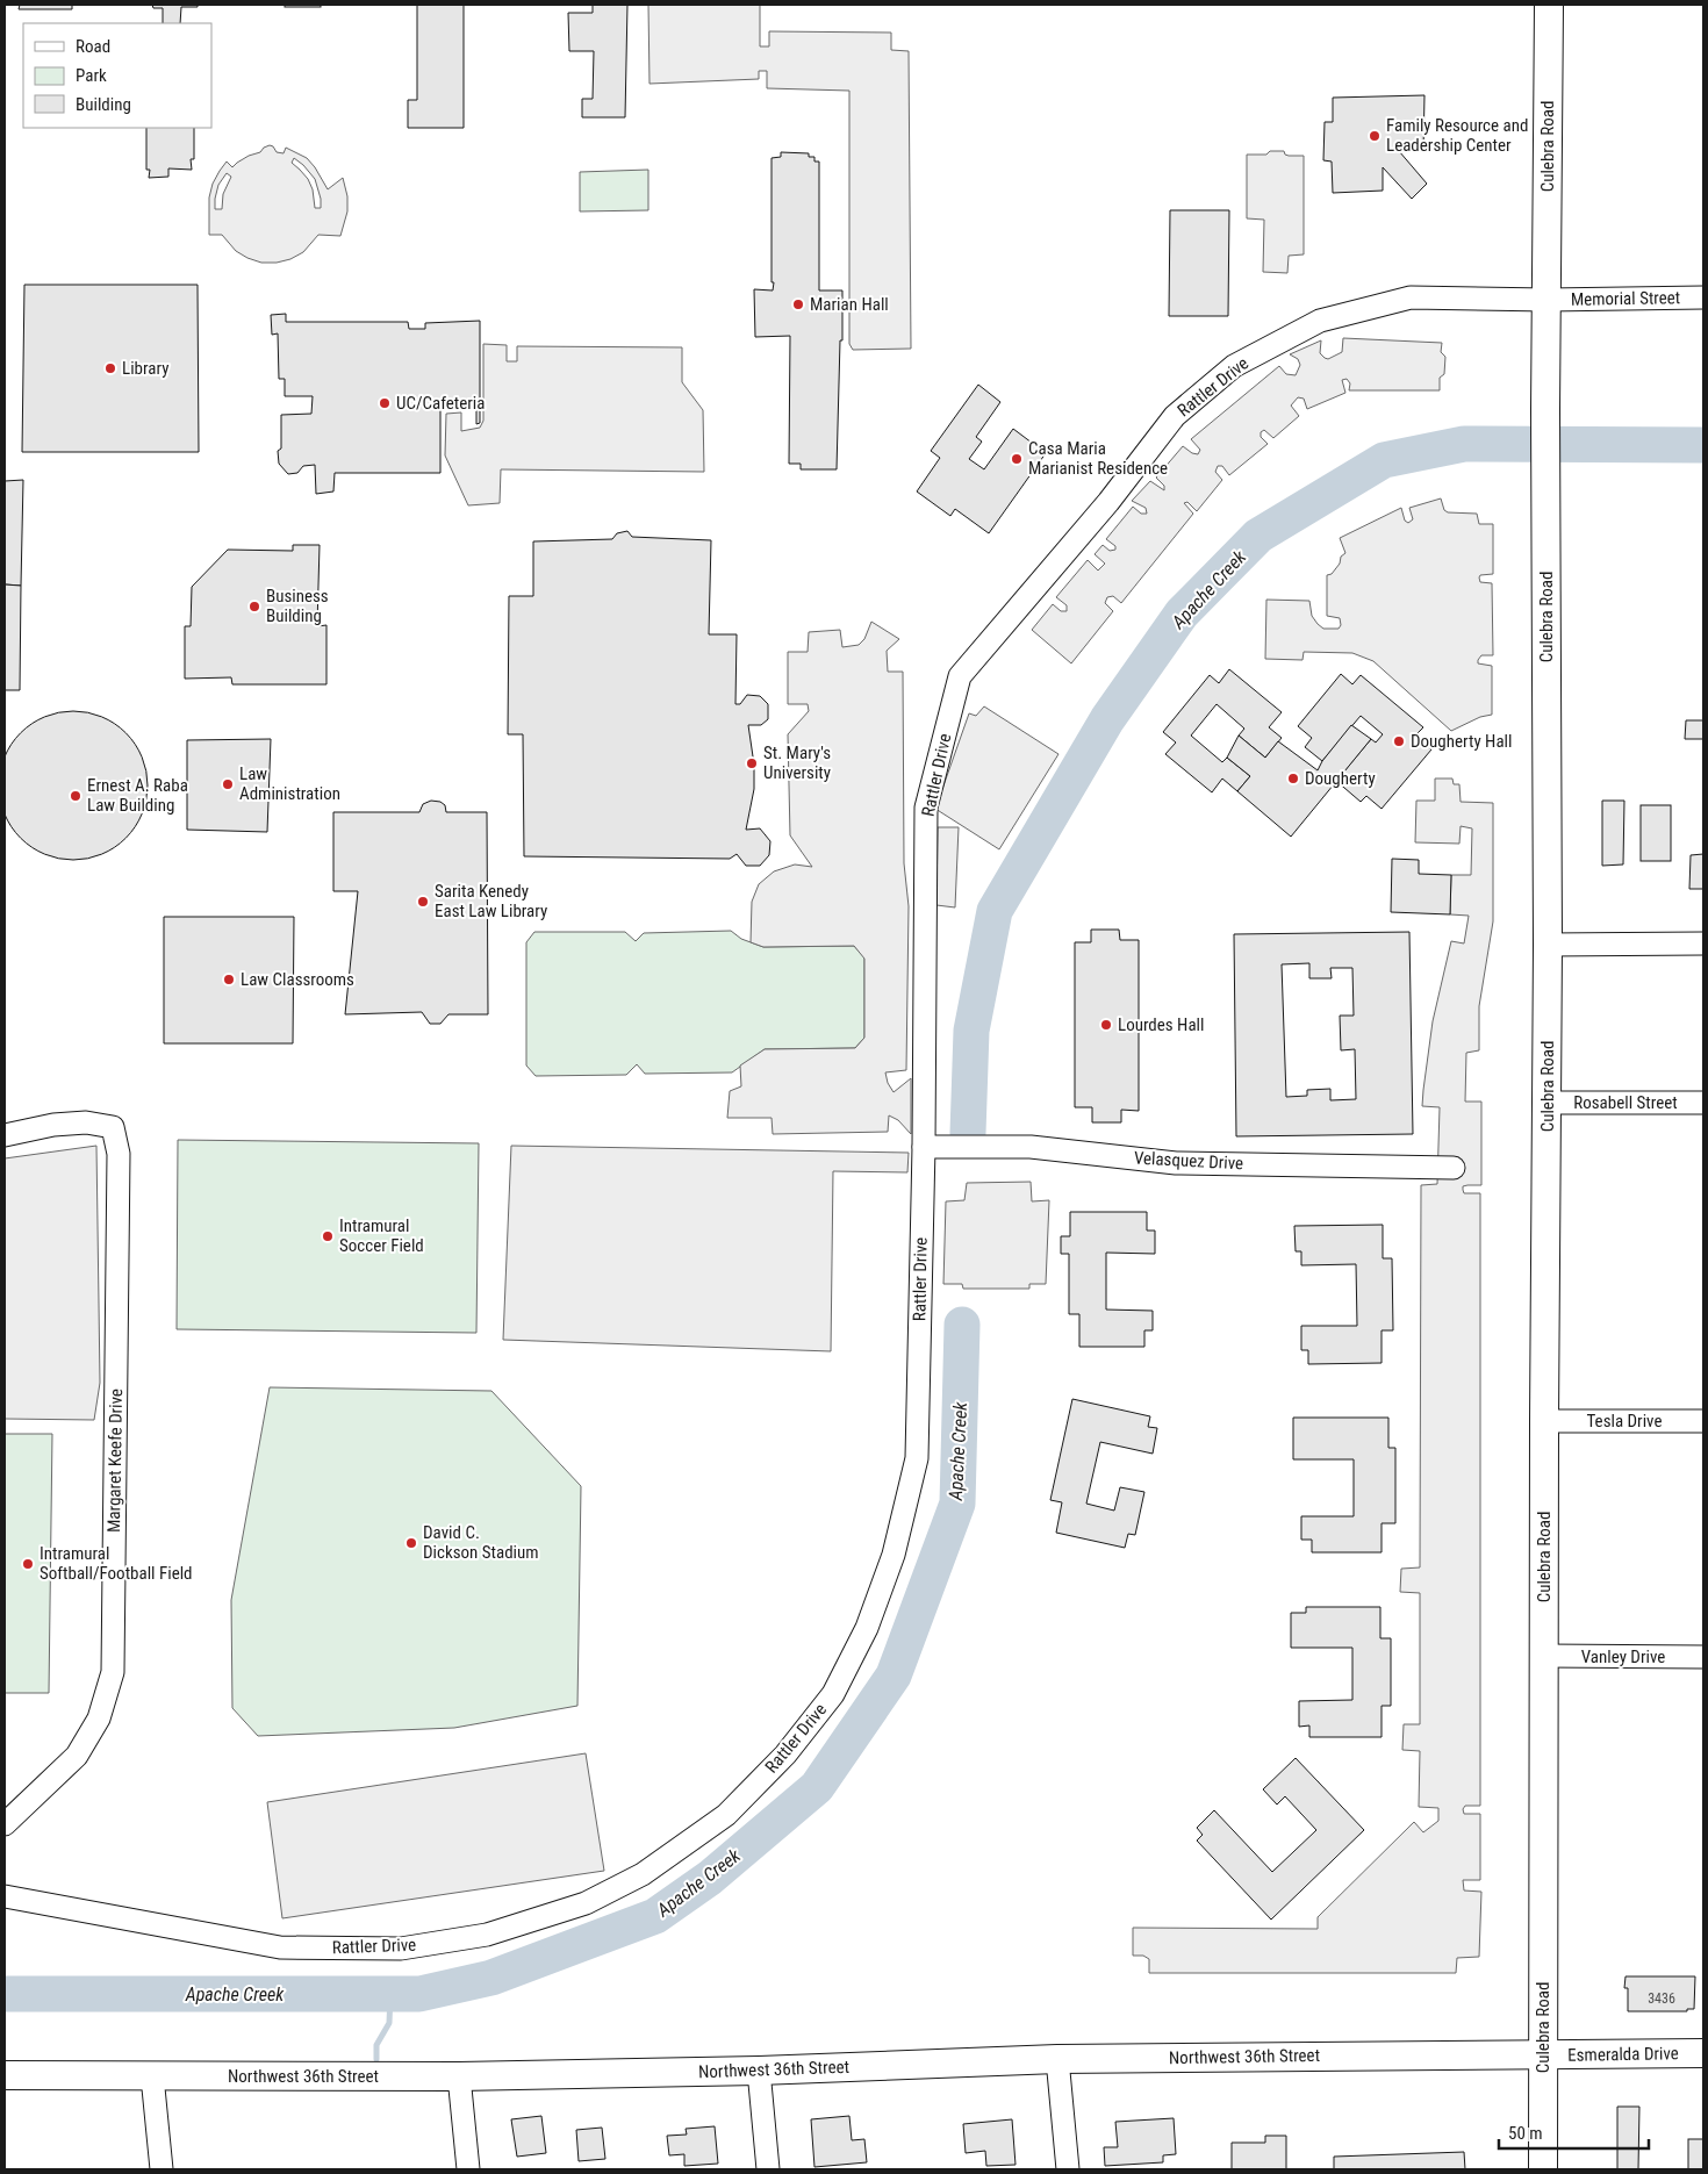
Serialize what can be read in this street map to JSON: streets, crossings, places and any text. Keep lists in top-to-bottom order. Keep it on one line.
{"streets":{"main road":["Culebra Road","Esmeralda Drive","Northwest 36th Street"],"street":["Memorial Street","Rattler Drive","Rosabell Street","Velasquez Drive","Tesla Drive","Margaret Keefe Drive","Vanley Drive"]},"crossings":[["Culebra Road","Memorial Street"],["Culebra Road","Rattler Drive"],["Culebra Road","Rosabell Street"],["Culebra Road","Tesla Drive"],["Culebra Road","Vanley Drive"],["Culebra Road","Esmeralda Drive"],["Culebra Road","Northwest 36th Street"],["Memorial Street","Rattler Drive"],["Rattler Drive","Velasquez Drive"],["Esmeralda Drive","Northwest 36th Street"]],"water":["Apache Creek"],"places":["Family Resource and Leadership Center","Marian Hall","Library","UC/Cafeteria","Casa Maria Marianist Residence","Business Building","Dougherty Hall","St. Mary's University","Dougherty","Law Administration","Ernest A. Raba Law Building","Sarita Kenedy East Law Library","Law Classrooms","Lourdes Hall","Intramural Soccer Field","David C. Dickson Stadium","Intramural Softball/Football Field"],"house_numbers":["3436"],"legend":["Road","Park","Building"],"scale_bar":"50 m"}
